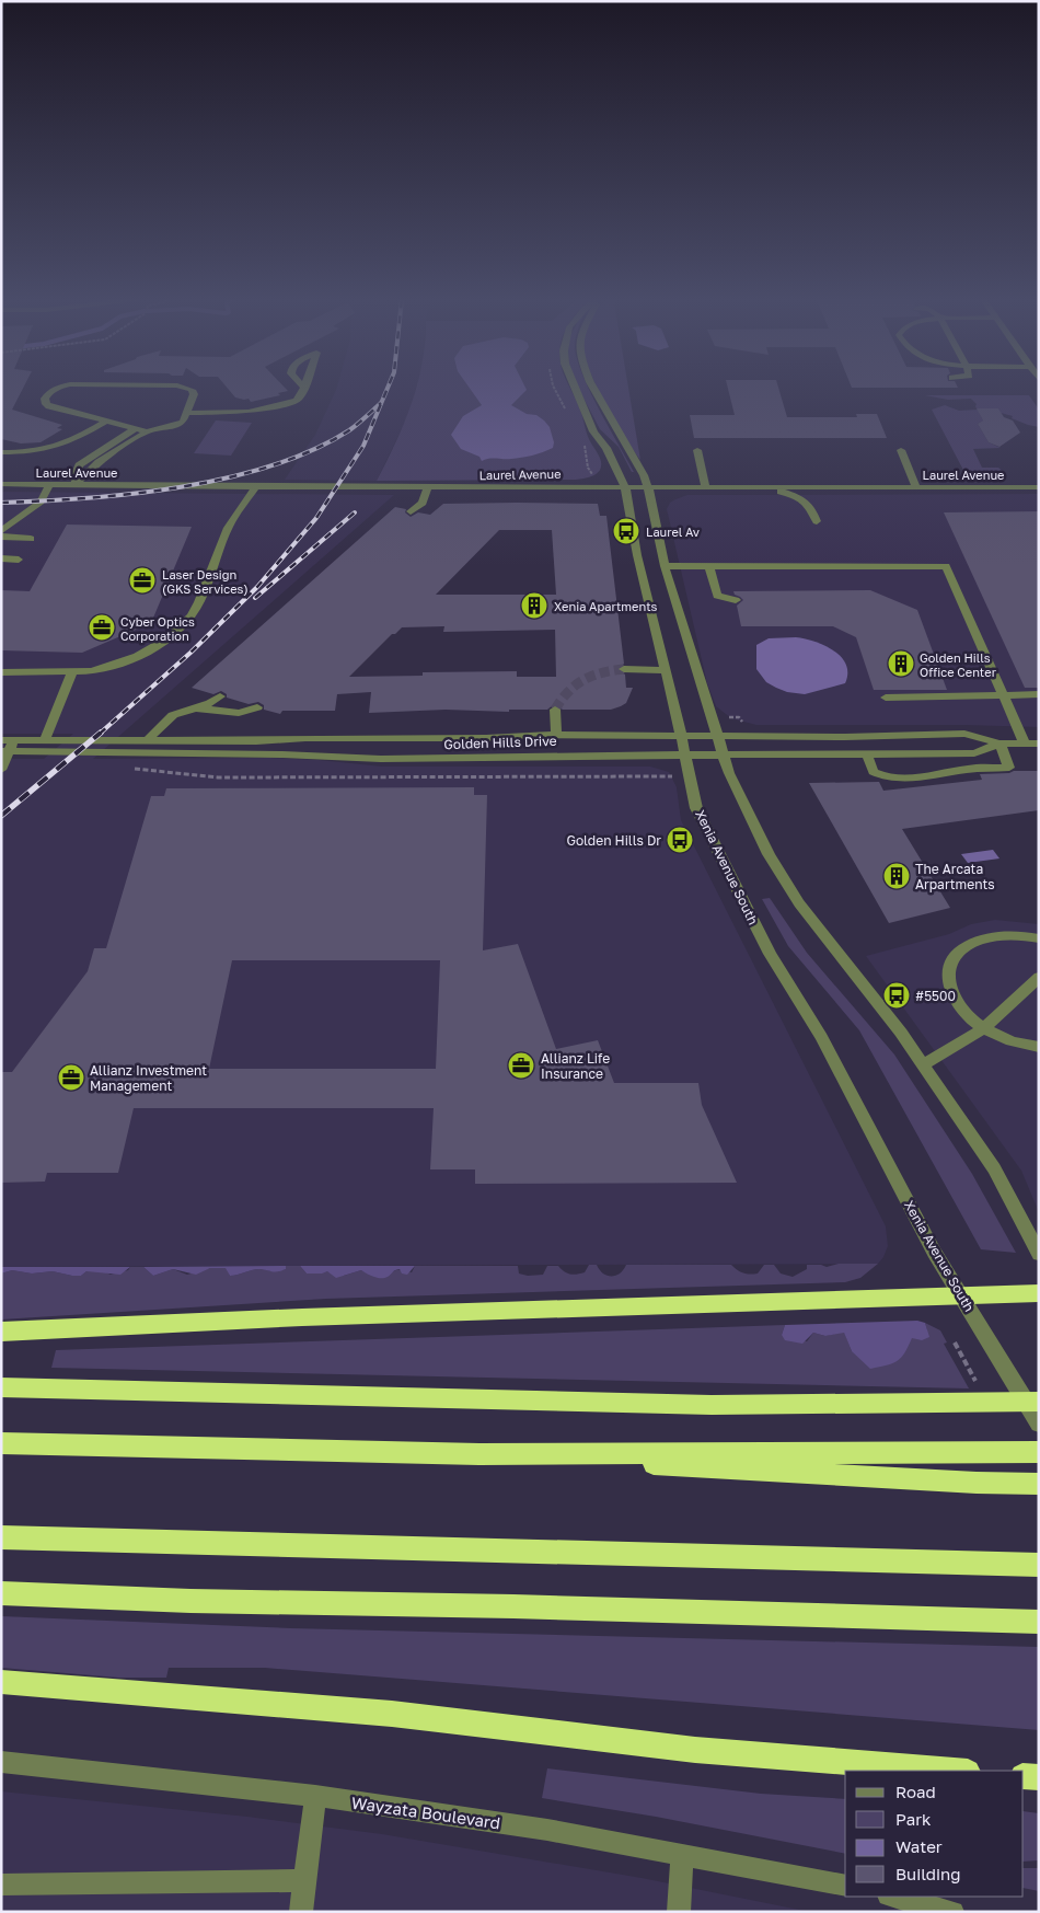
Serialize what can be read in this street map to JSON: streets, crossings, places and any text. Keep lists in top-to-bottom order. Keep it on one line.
{"streets":{"street":["Laurel Avenue","Golden Hills Drive","Xenia Avenue South","Wayzata Boulevard"]},"crossings":[["Laurel Avenue","Xenia Avenue South"],["Golden Hills Drive","Xenia Avenue South"]],"places":{"bus stop":["Laurel Av","Golden Hills Dr","#5500"],"office":["Laser Design (GKS Services)","Cyber Optics Corporation","Allianz Life Insurance","Allianz Investment Management"],"building":["Xenia Apartments","Golden Hills Office Center","The Arcata Arpartments"]},"legend":["Road","Park","Water","Building"]}
